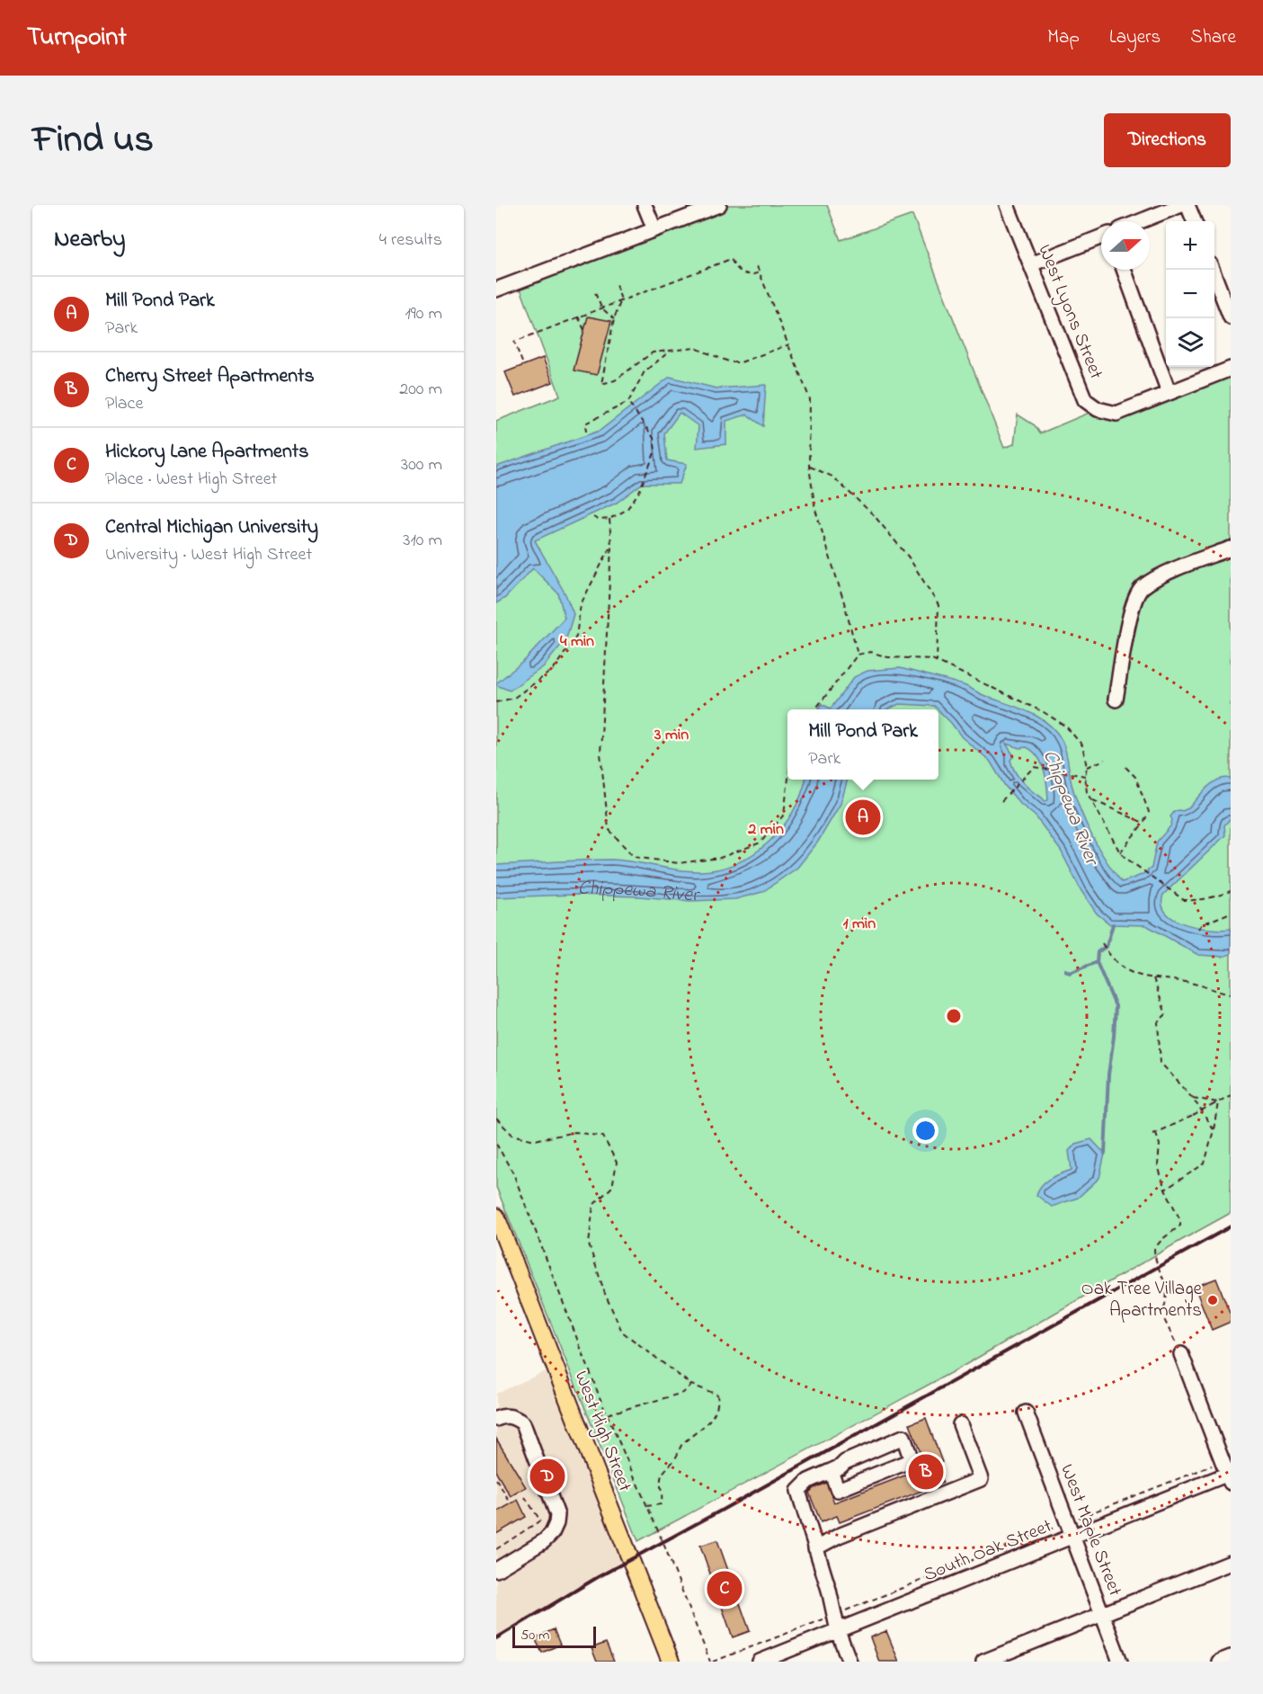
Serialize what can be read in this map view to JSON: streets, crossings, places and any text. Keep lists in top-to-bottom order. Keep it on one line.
{"streets":{"main road":["West High Street"],"street":["West Lyons Street","West Maple Street","South Oak Street"]},"crossings":[["West Maple Street","South Oak Street"]],"water":["Chippewa River"],"places":["Oak Tree Village Apartments"],"scale_bar":"50 m","north":"right","page":{"header":"Turnpoint","nav":["Map","Layers","Share"],"title":"Find us","buttons":"Directions","heading":["Nearby","4 results"],"map_buttons":["+","−"],"list":[{"mark":"A","name":"Mill Pond Park","note":"Park","value":"190 m"},{"mark":"B","name":"Cherry Street Apartments","note":"Place","value":"200 m"},{"mark":"C","name":"Hickory Lane Apartments","note":"Place · West High Street","value":"300 m"},{"mark":"D","name":"Central Michigan University","note":"University · West High Street","value":"310 m"}],"popup":["Mill Pond Park","Park"],"pins":["A","B","D","C"],"scale":"50 m"},"rings":["4 min","3 min","2 min","1 min"]}
